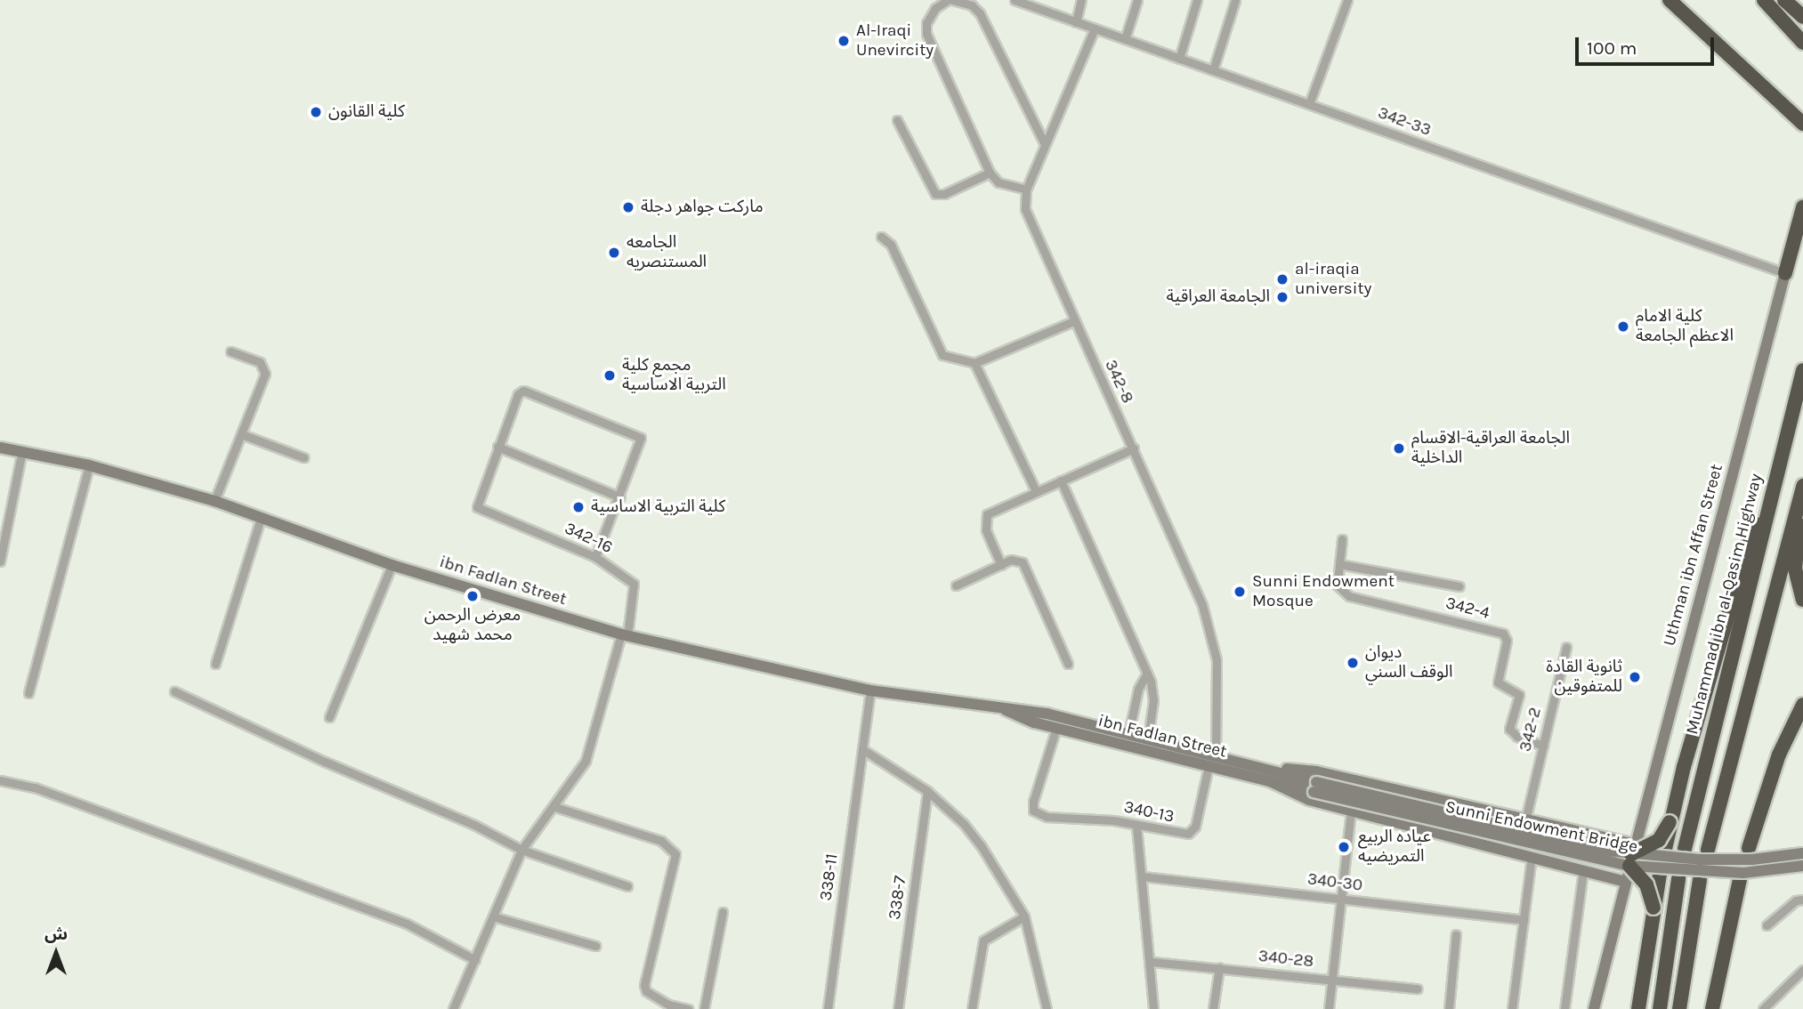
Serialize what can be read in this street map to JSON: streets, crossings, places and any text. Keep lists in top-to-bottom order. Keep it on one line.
{"streets":{"highway":["Muhammad ibn al-Qasim Highway"],"street":["342-33","342-8","342-16","Uthman ibn Affan Street","ibn Fadlan Street","342-4","342-2","340-13","Sunni Endowment Bridge","338-11","340-30","338-7","340-28"]},"crossings":[["342-33","342-8"],["342-33","Uthman ibn Affan Street"],["342-8","ibn Fadlan Street"],["342-16","ibn Fadlan Street"],["Uthman ibn Affan Street","Sunni Endowment Bridge"],["ibn Fadlan Street","340-13"],["ibn Fadlan Street","Sunni Endowment Bridge"],["ibn Fadlan Street","338-11"],["342-4","342-2"]],"places":["Al-Iraqi Unevircity","كلية القانون","ماركت جواهر دجلة","الجامعه المستنصريه","al-iraqia university","الجامعة العراقية","كلية الامام الاعظم الجامعة","مجمع كلية التربية الاساسية","الجامعة العراقية-الاقسام الداخلية","كلية التربية الاساسية","Sunni Endowment Mosque","معرض الرحمن محمد شهيد","ديوان الوقف السني","ثانوية القادة للمتفوقين","عياده الربيع التمريضيه"],"scale_bar":"100 m","north":"top"}
